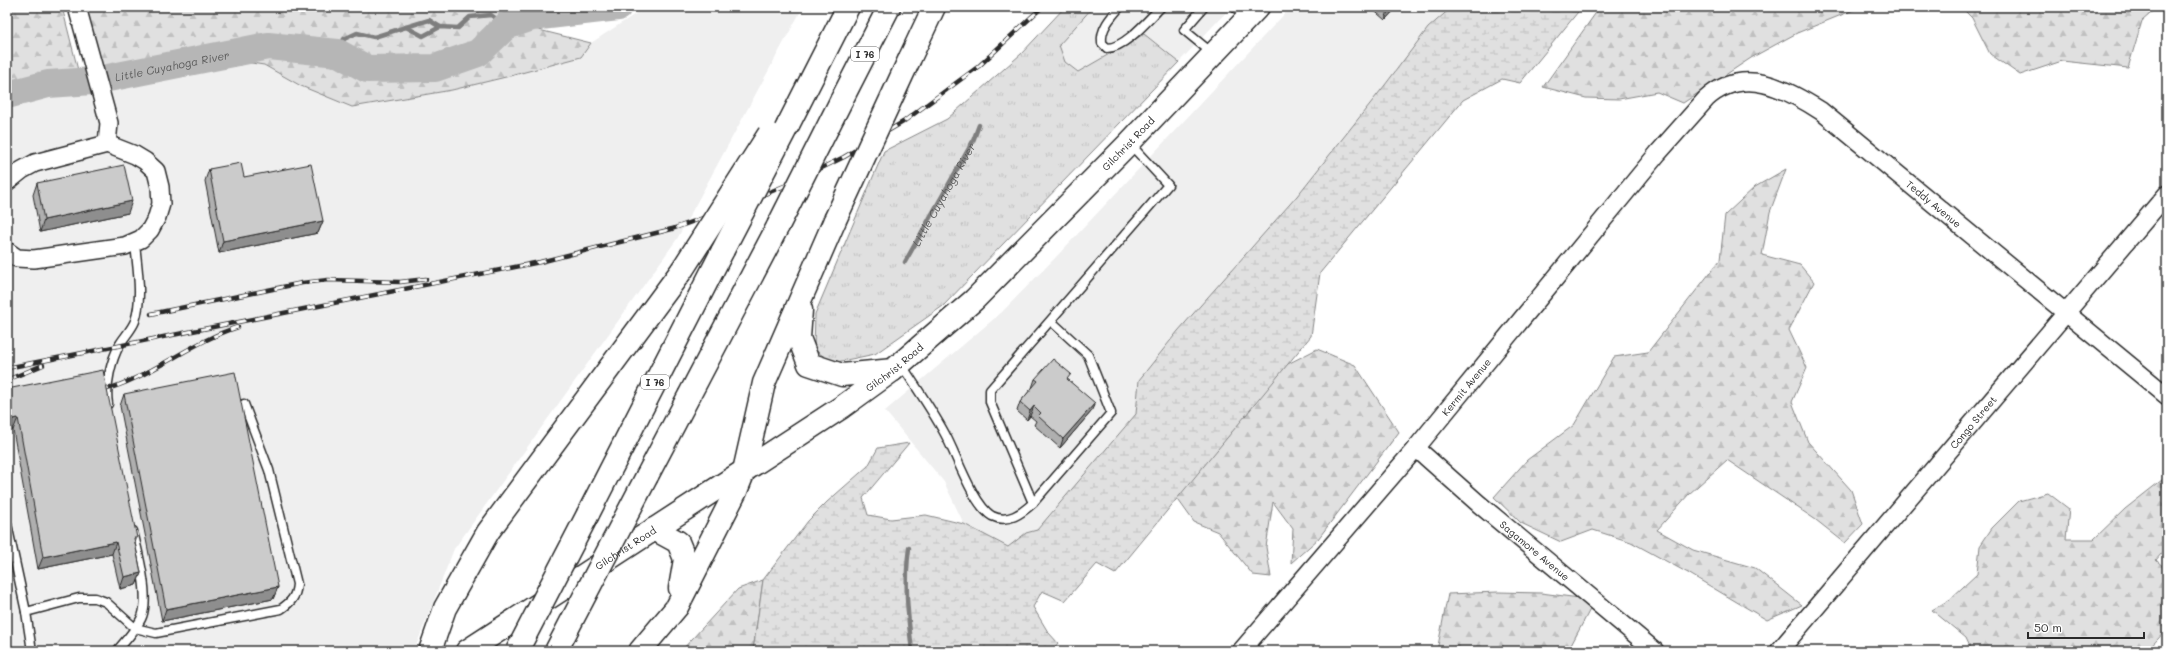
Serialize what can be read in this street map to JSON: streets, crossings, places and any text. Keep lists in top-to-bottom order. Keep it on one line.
{"streets":{"main road":["I 76","Gilchrist Road"],"street":["Teddy Avenue","Kermit Avenue","Congo Street","Sagamore Avenue"]},"crossings":[["Teddy Avenue","Kermit Avenue"],["Teddy Avenue","Congo Street"],["Kermit Avenue","Sagamore Avenue"]],"water":["Little Cuyahoga River"],"scale_bar":"50 m"}
